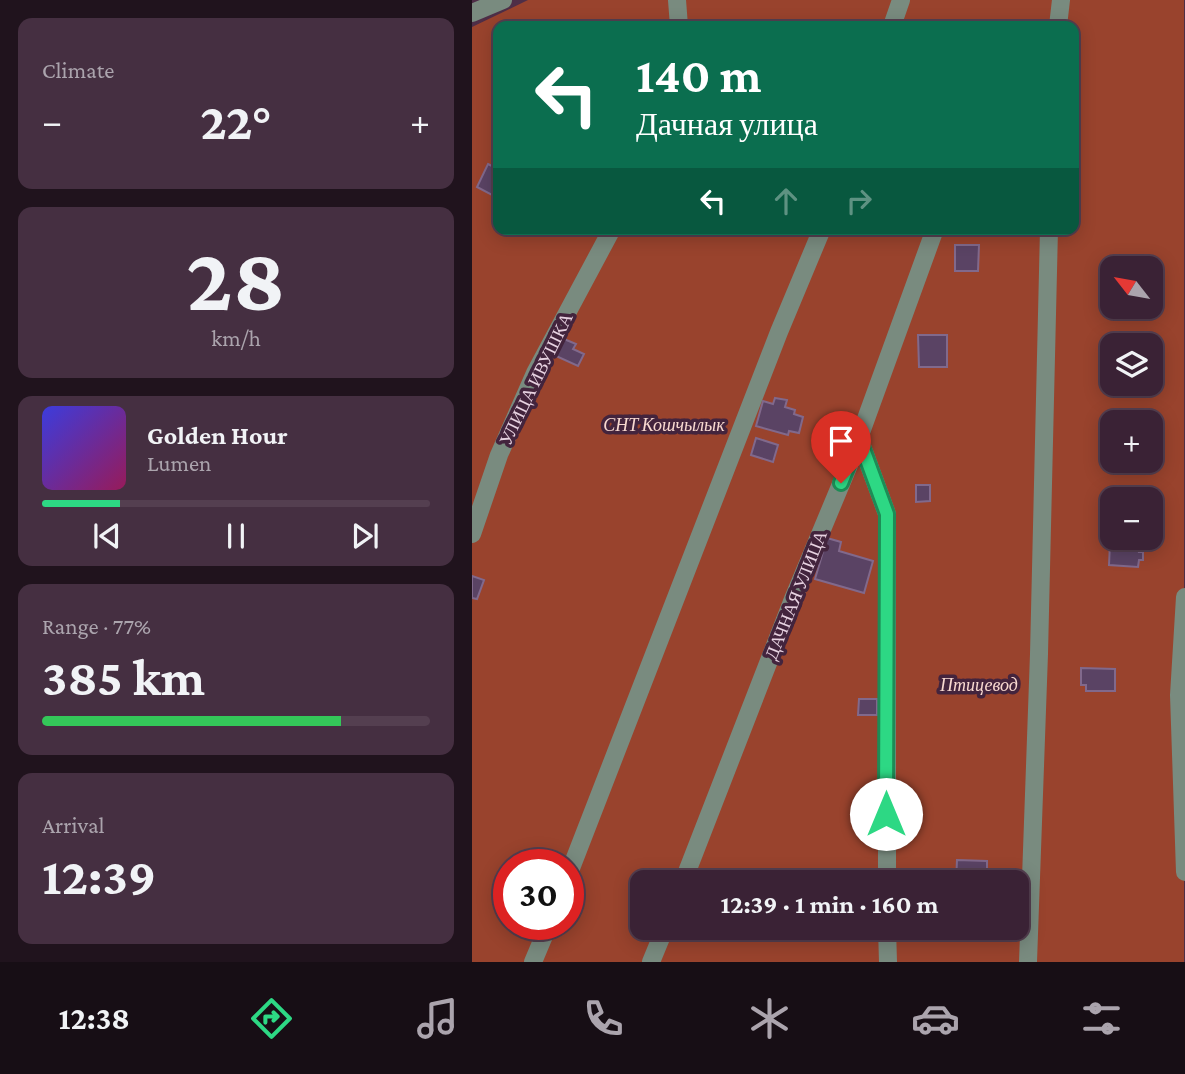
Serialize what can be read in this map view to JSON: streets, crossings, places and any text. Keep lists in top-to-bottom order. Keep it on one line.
{"streets":{"street":["УЛИЦА ИВУШКА","ДАЧНАЯ УЛИЦА"]},"parks":["СНТ Кошчылык","Птицевод"],"north":"top left","page":{"tile":["Climate",["28","km/h"],["Range · 77%","385 km"],["Arrival","12:39"]],"turn":["140 m","Дачная улица"],"heat":["−","22°","+"],"map_buttons":["+","−"],"song":["Golden Hour","Lumen"],"limit":"30","trip":"12:39 · 1 min · 160 m","tabs":"12:38"}}
